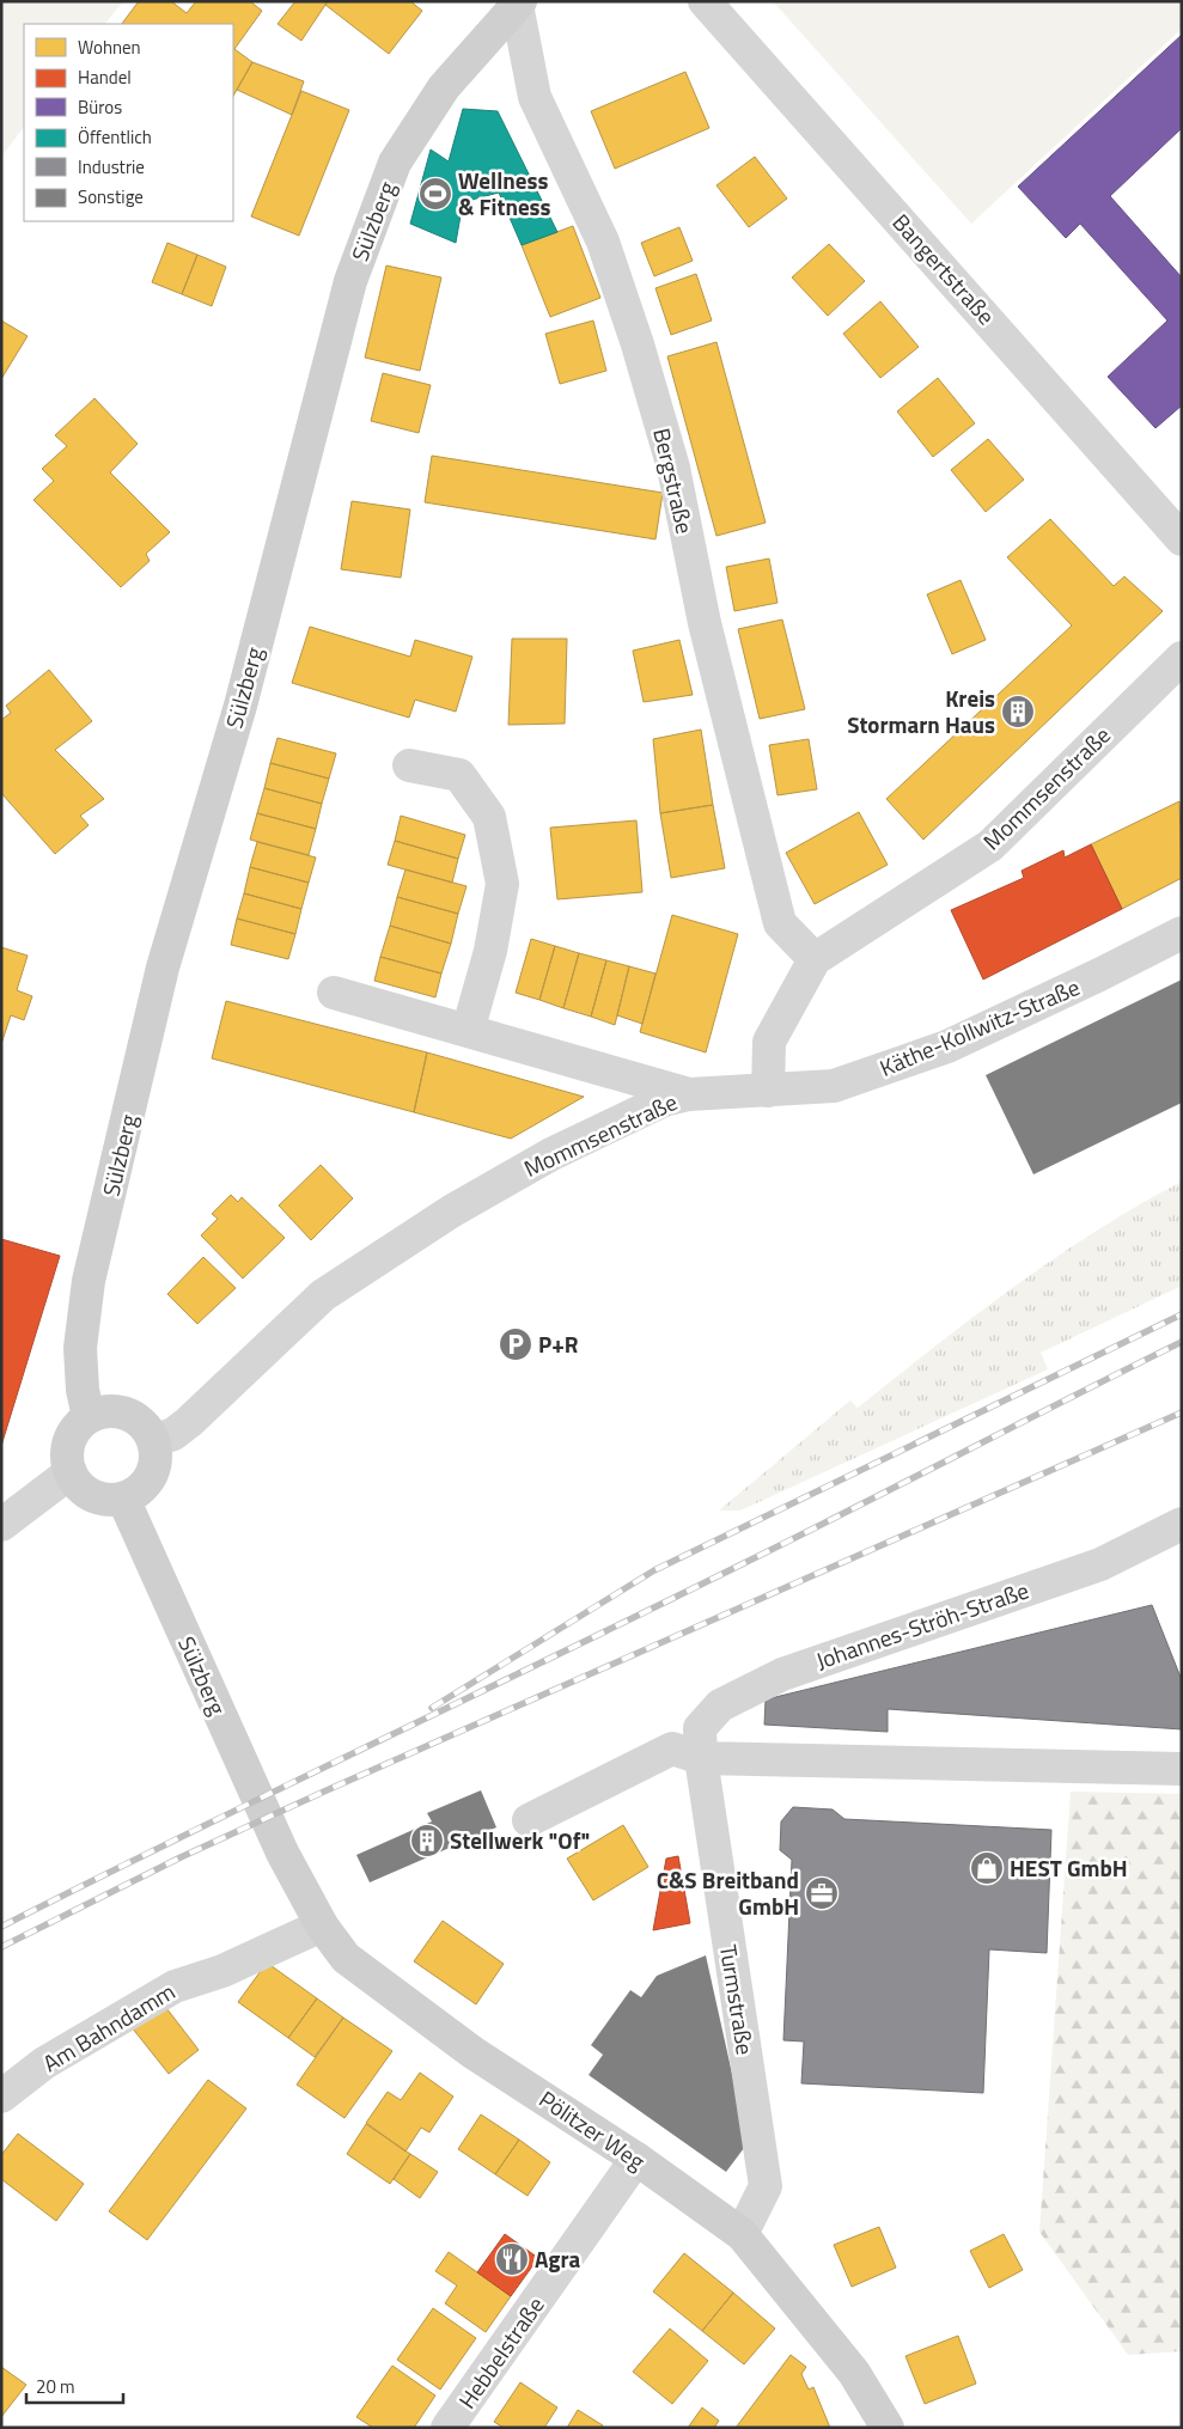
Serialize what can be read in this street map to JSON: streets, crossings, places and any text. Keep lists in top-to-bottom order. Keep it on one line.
{"streets":{"street":["Sülzberg","Bangertstraße","Bergstraße","Mommsenstraße","Käthe-Kollwitz-Straße","Johannes-Ströh-Straße","Turmstraße","Am Bahndamm","Pölitzer Weg","Hebbelstraße"]},"crossings":[["Sülzberg","Bergstraße"],["Sülzberg","Mommsenstraße"],["Sülzberg","Pölitzer Weg"],["Bergstraße","Mommsenstraße"],["Mommsenstraße","Käthe-Kollwitz-Straße"],["Johannes-Ströh-Straße","Turmstraße"],["Turmstraße","Pölitzer Weg"],["Am Bahndamm","Pölitzer Weg"],["Pölitzer Weg","Hebbelstraße"]],"places":{"sports":["Wellness & Fitness"],"building":["Kreis Stormarn Haus","Stellwerk \"Of\""],"parking":["P+R"],"shop":["HEST GmbH"],"office":["C&S Breitband GmbH"],"restaurant":["Agra"]},"legend":["Wohnen","Handel","Büros","Öffentlich","Industrie","Sonstige"],"scale_bar":"20 m"}
